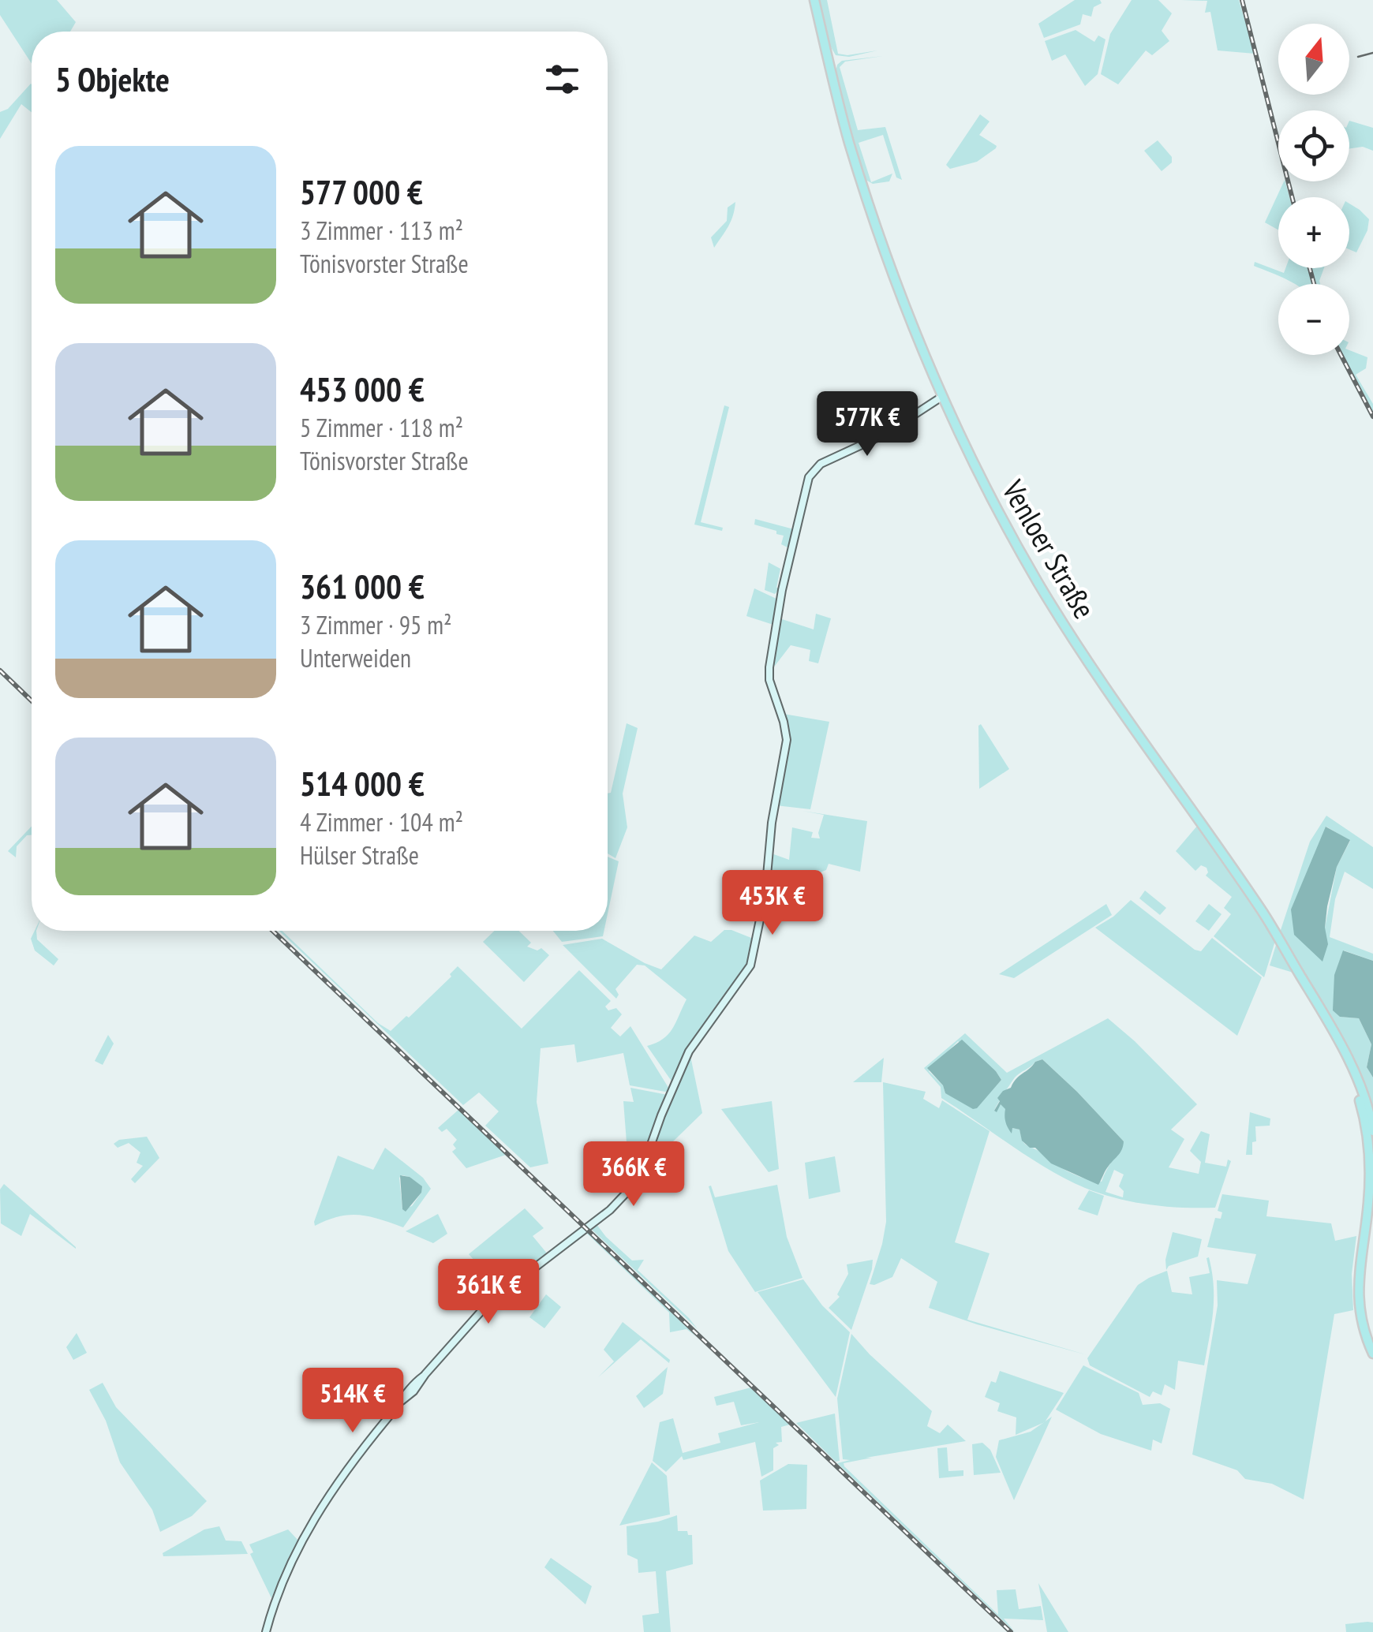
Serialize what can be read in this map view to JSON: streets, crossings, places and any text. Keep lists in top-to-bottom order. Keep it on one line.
{"streets":{"main road":["Venloer Straße"]},"north":"top","page":{"map_buttons":["+","−"],"heading":"5 Objekte","list":[{"name":"577 000 €","note":"3 Zimmer · 113 m² · Tönisvorster Straße"},{"name":"453 000 €","note":"5 Zimmer · 118 m² · Tönisvorster Straße"},{"name":"361 000 €","note":"3 Zimmer · 95 m² · Unterweiden"},{"name":"514 000 €","note":"4 Zimmer · 104 m² · Hülser Straße"}],"price":["577K €","453K €","366K €","361K €","514K €"]}}
